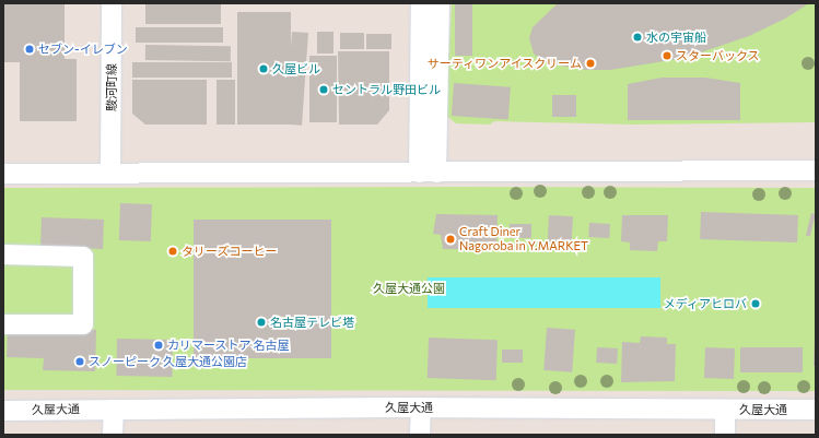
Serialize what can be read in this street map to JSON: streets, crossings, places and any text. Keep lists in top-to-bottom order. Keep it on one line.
{"streets":{"street":["駿河町線","久屋大通"]},"parks":["久屋大通公園"],"places":["水の宇宙船","セブン-イレブン","スターバックス","サーティワンアイスクリーム","久屋ビル","セントラル野田ビル","Craft Diner Nagoroba in Y.MARKET","タリーズコーヒー","メディアヒロバ","名古屋テレビ塔","カリマーストア 名古屋","スノーピーク 久屋大通公園店"]}
